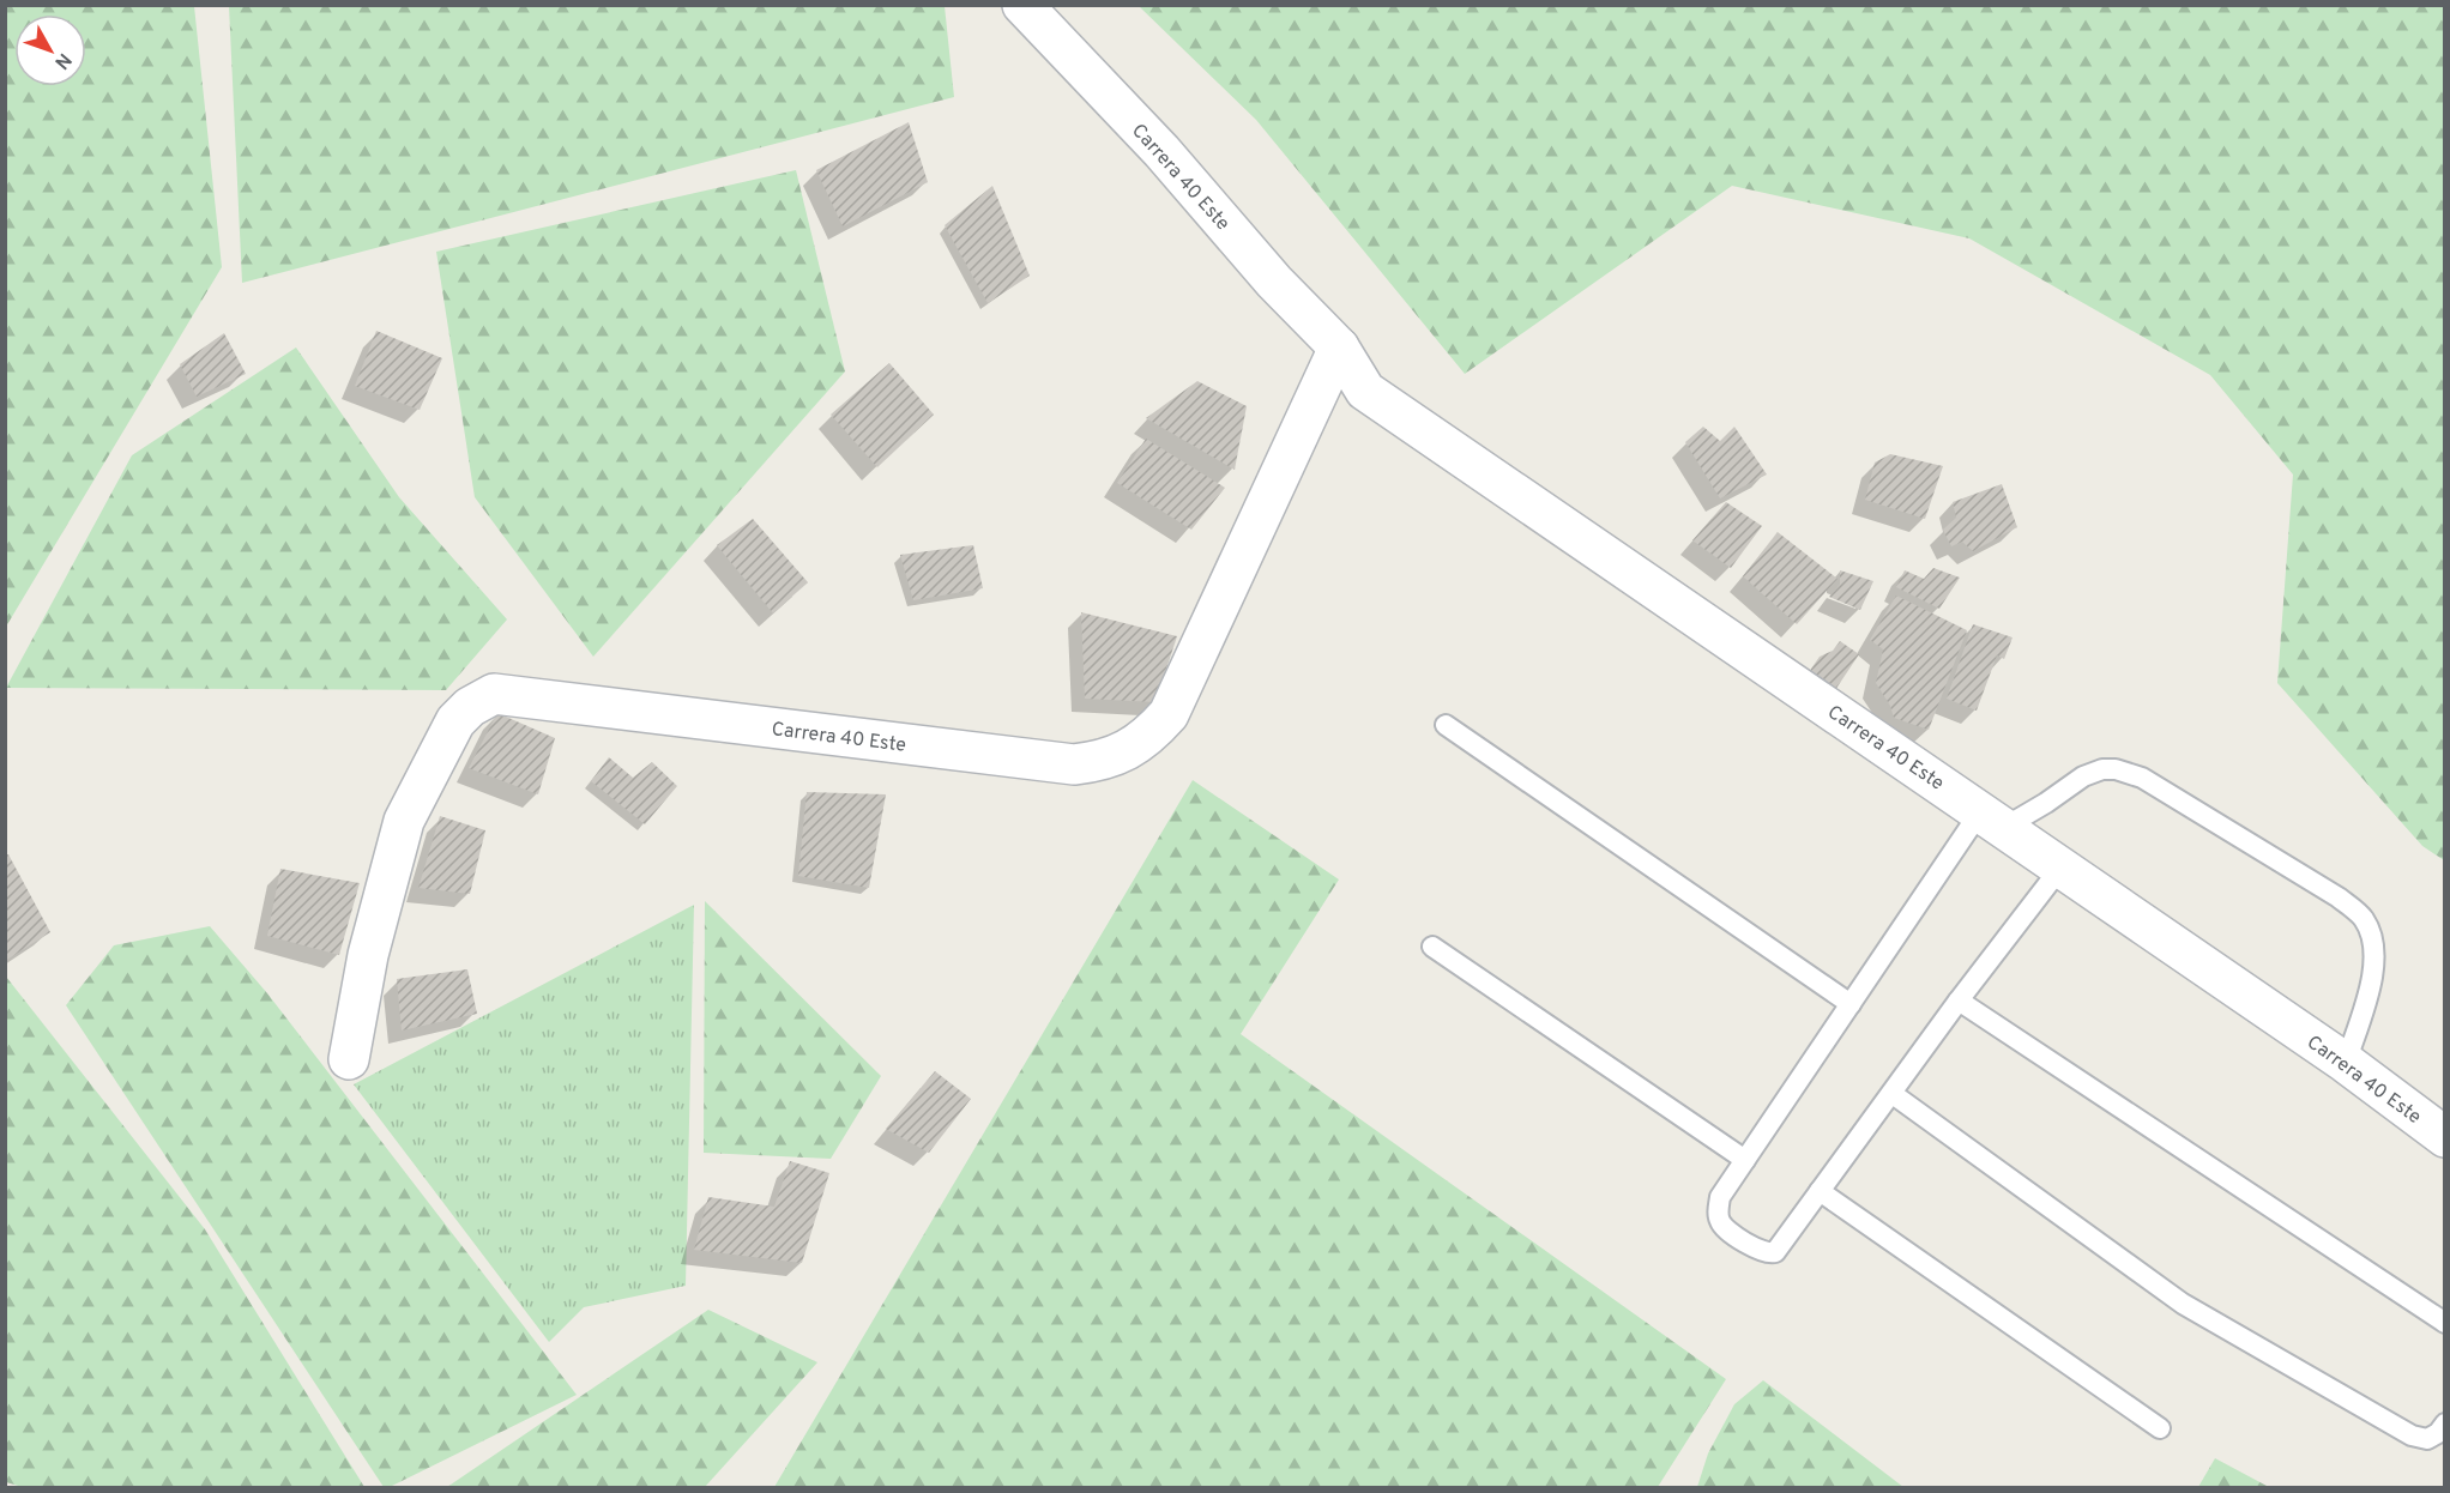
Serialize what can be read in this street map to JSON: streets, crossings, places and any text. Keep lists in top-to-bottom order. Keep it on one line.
{"streets":{"street":["Carrera 40 Este"]},"north":"bottom right"}
